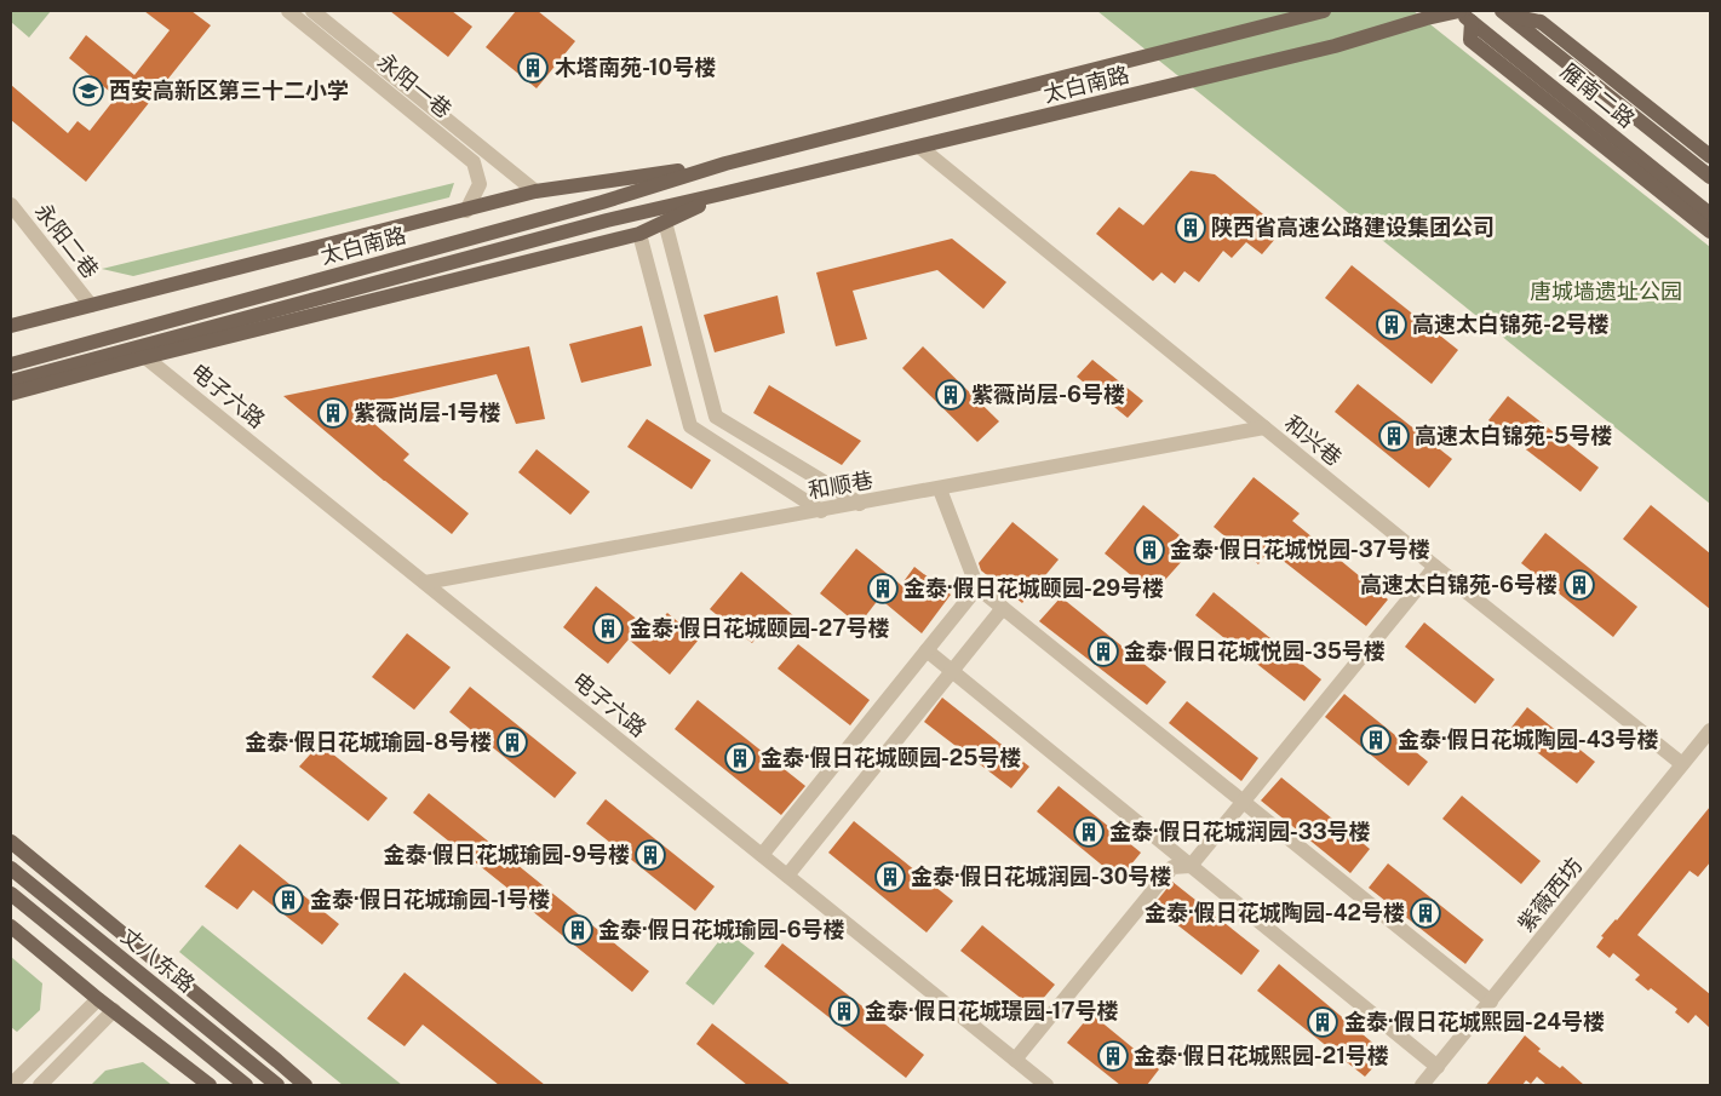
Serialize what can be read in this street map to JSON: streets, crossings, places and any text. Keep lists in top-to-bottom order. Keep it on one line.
{"streets":{"main road":["太白南路","雁南二路","丈八东路"],"street":["永阳一巷","永阳二巷","电子六路","和兴巷","和顺巷","紫薇西坊"]},"crossings":[["太白南路","永阳一巷"],["太白南路","雁南二路"],["太白南路","永阳二巷"],["太白南路","电子六路"],["太白南路","和兴巷"],["电子六路","和顺巷"],["和兴巷","和顺巷"],["和兴巷","紫薇西坊"]],"parks":["唐城墙遗址公园"],"places":{"building":["木塔南苑-10号楼","陕西省高速公路建设集团公司","高速太白锦苑-2号楼","紫薇尚层-6号楼","紫薇尚层-1号楼","高速太白锦苑-5号楼","金泰·假日花城悦园-37号楼","高速太白锦苑-6号楼","金泰·假日花城颐园-29号楼","金泰·假日花城颐园-27号楼","金泰·假日花城悦园-35号楼","金泰·假日花城陶园-43号楼","金泰·假日花城瑜园-8号楼","金泰·假日花城颐园-25号楼","金泰·假日花城润园-33号楼","金泰·假日花城瑜园-9号楼","金泰·假日花城润园-30号楼","金泰·假日花城瑜园-1号楼","金泰·假日花城陶园-42号楼","金泰·假日花城瑜园-6号楼","金泰·假日花城璟园-17号楼","金泰·假日花城熙园-24号楼","金泰·假日花城熙园-21号楼"],"school or university":["西安高新区第三十二小学"]}}
